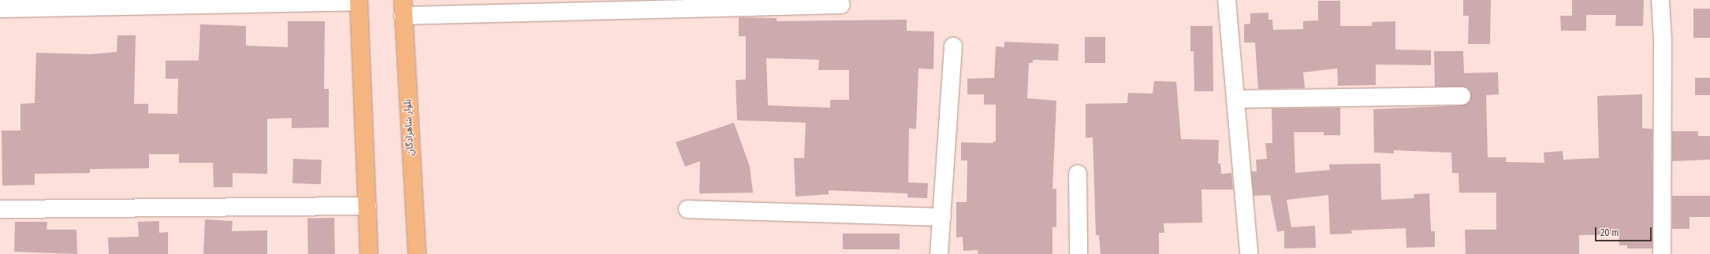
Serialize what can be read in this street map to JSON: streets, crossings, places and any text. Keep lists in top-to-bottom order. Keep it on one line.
{"streets":{"main road":["بلوار شاهزادگان"]},"scale_bar":"20 m"}
